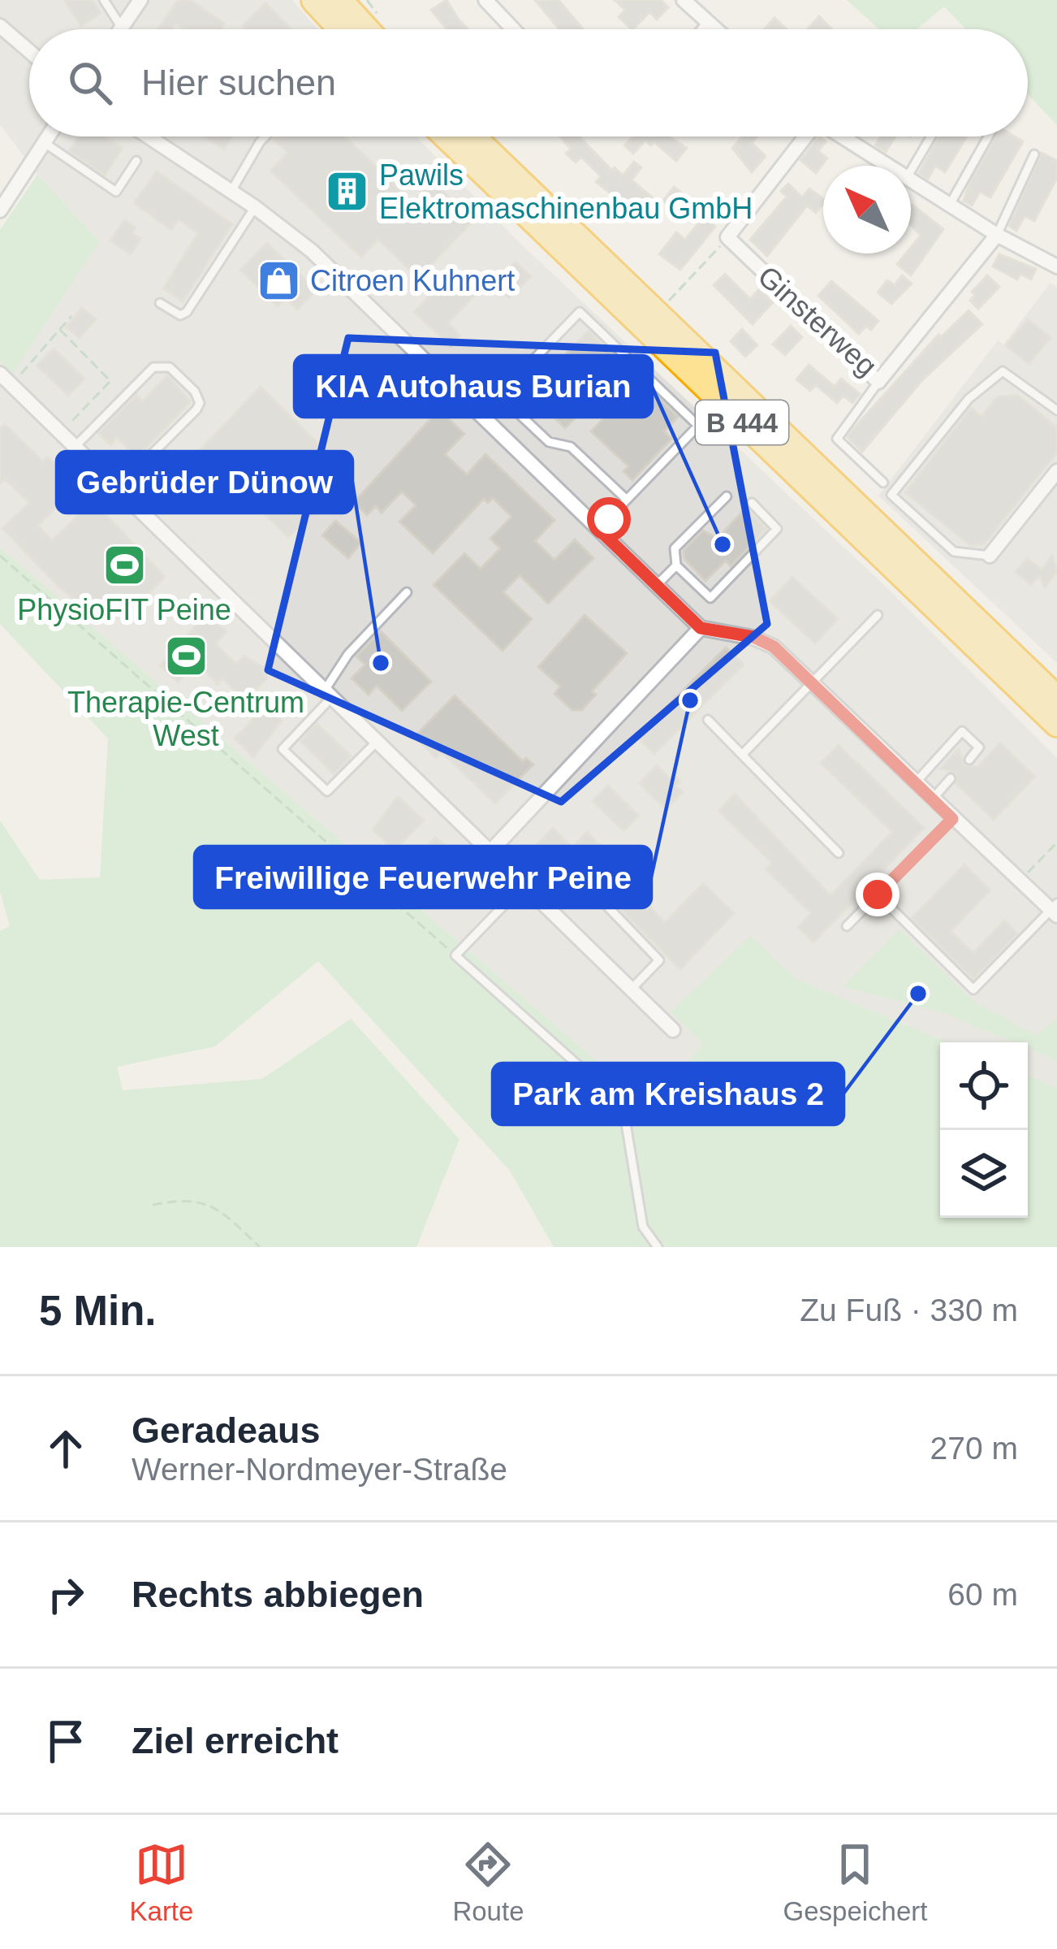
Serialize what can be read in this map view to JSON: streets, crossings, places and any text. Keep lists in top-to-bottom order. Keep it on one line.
{"streets":{"highway":["B 444"],"street":["Ginsterweg"]},"places":{"building":["Pawils Elektromaschinenbau GmbH"],"shop":["Citroen Kuhnert"],"other":["KIA Autohaus Burian","Gebrüder Dünow","Freiwillige Feuerwehr Peine","Park am Kreishaus 2"],"sports":["PhysioFIT Peine","Therapie-Centrum West"]},"north":"top left","page":{"search":"Hier suchen","heading":["5 Min.","Zu Fuß · 330 m"],"list":[["Geradeaus","Werner-Nordmeyer-Straße","270 m"],["Rechts abbiegen","60 m"],"Ziel erreicht"],"nav":["Karte","Route","Gespeichert"]}}
